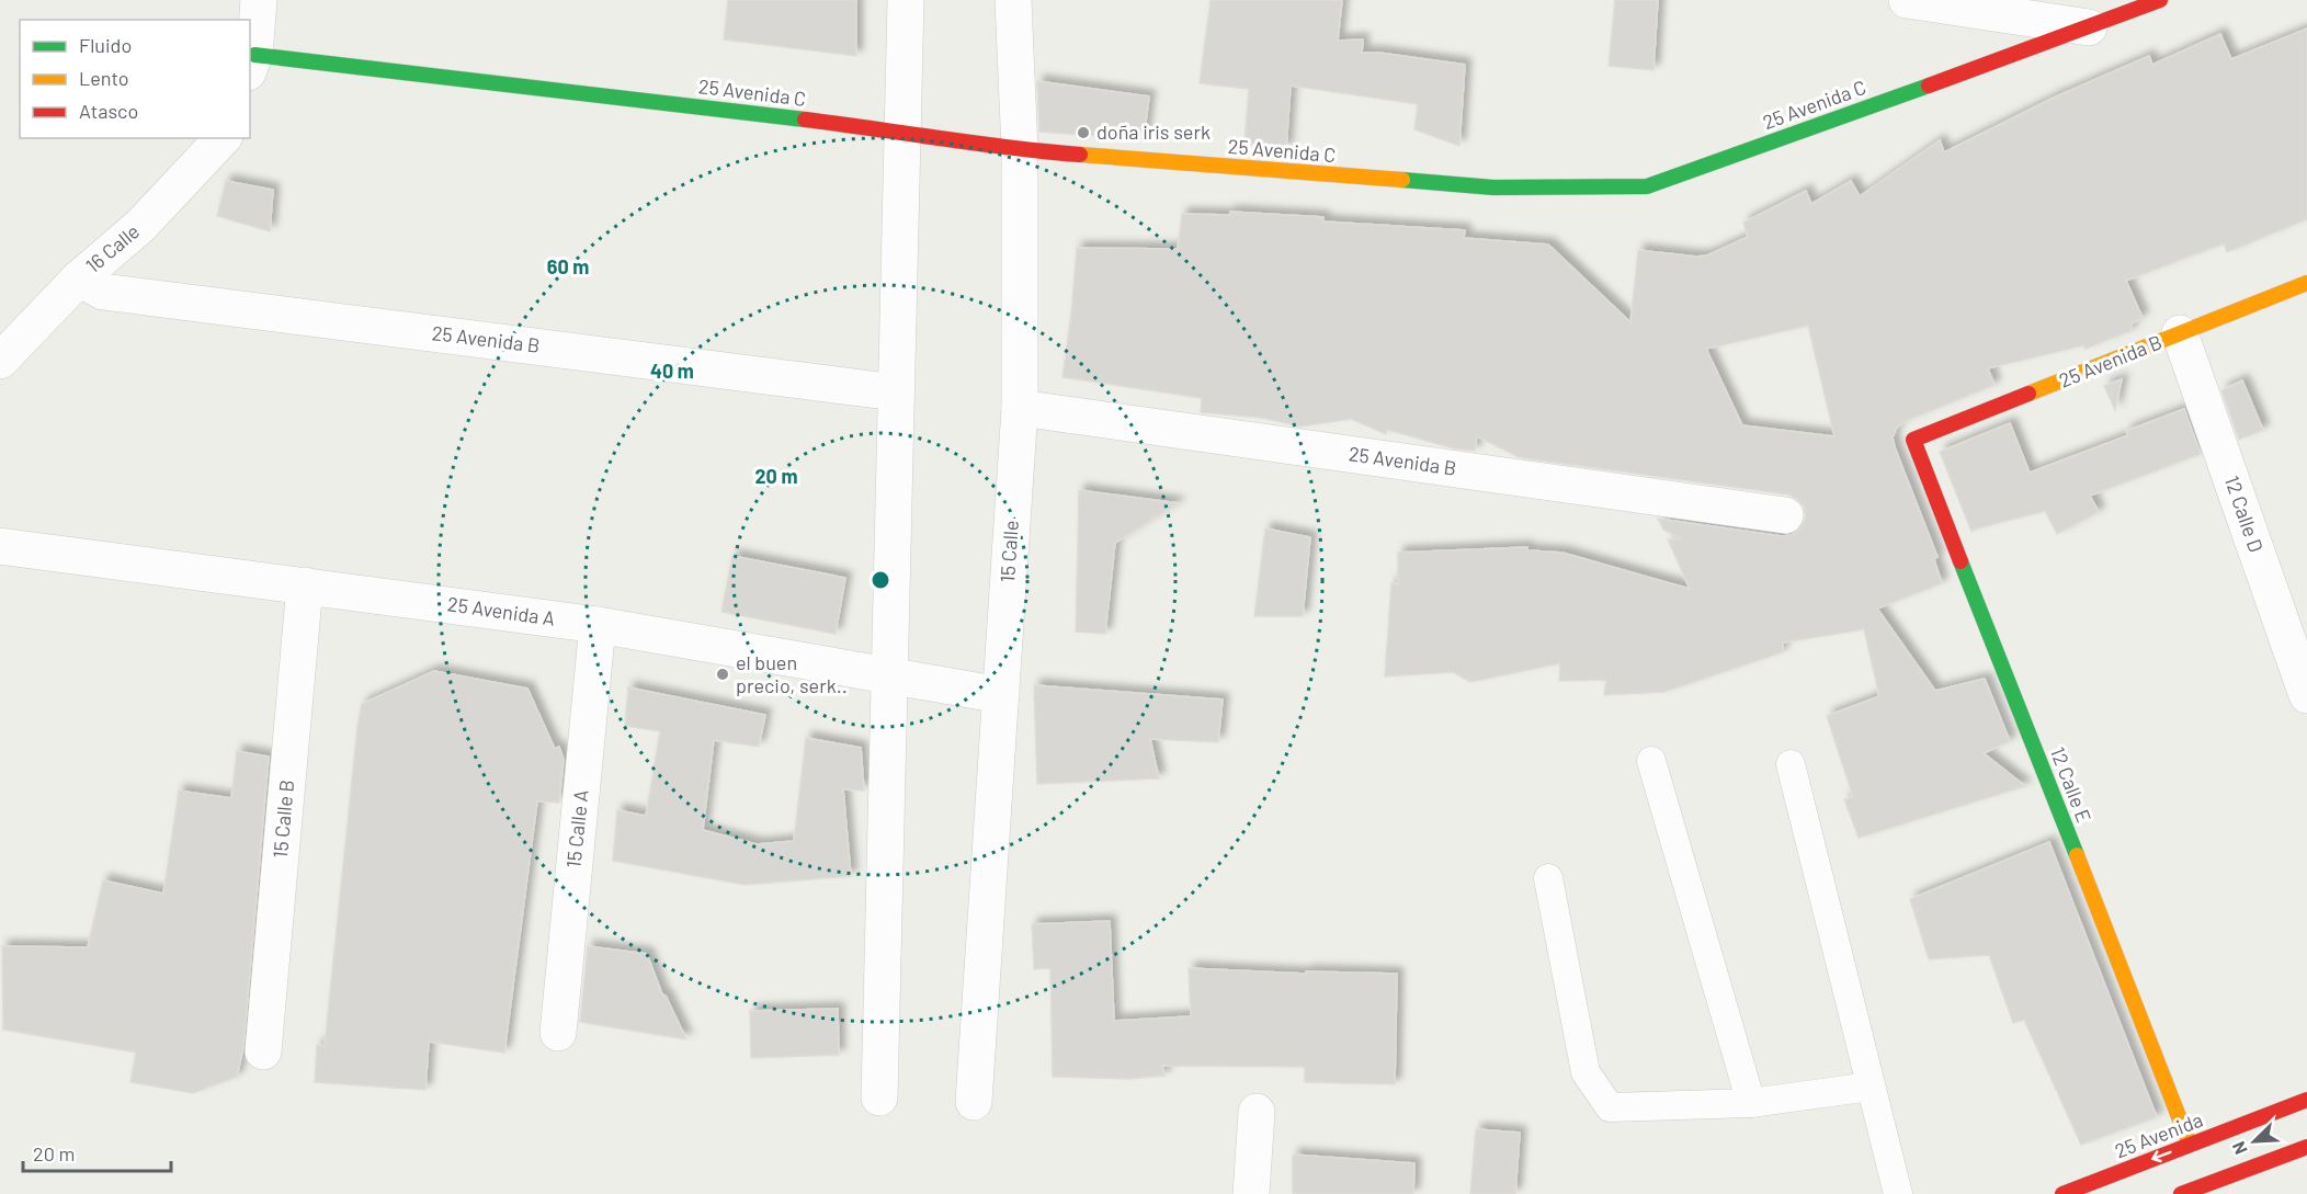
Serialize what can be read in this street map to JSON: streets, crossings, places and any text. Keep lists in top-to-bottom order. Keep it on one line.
{"streets":{"street":["25 Avenida C","16 Calle","25 Avenida B","12 Calle D","15 Calle","25 Avenida A","12 Calle E","15 Calle B","15 Calle A","25 Avenida"]},"crossings":[["25 Avenida C","15 Calle"],["16 Calle","25 Avenida B"],["25 Avenida B","12 Calle D"],["25 Avenida B","15 Calle"],["25 Avenida B","12 Calle E"],["15 Calle","25 Avenida A"],["25 Avenida A","15 Calle B"],["25 Avenida A","15 Calle A"],["12 Calle E","25 Avenida"]],"one_way":["25 Avenida"],"places":["doña iris serk","el buen precio, serk.."],"legend":["Fluido","Lento","Atasco"],"scale_bar":"20 m","north":"bottom left","rings":["60 m","40 m","20 m"]}
